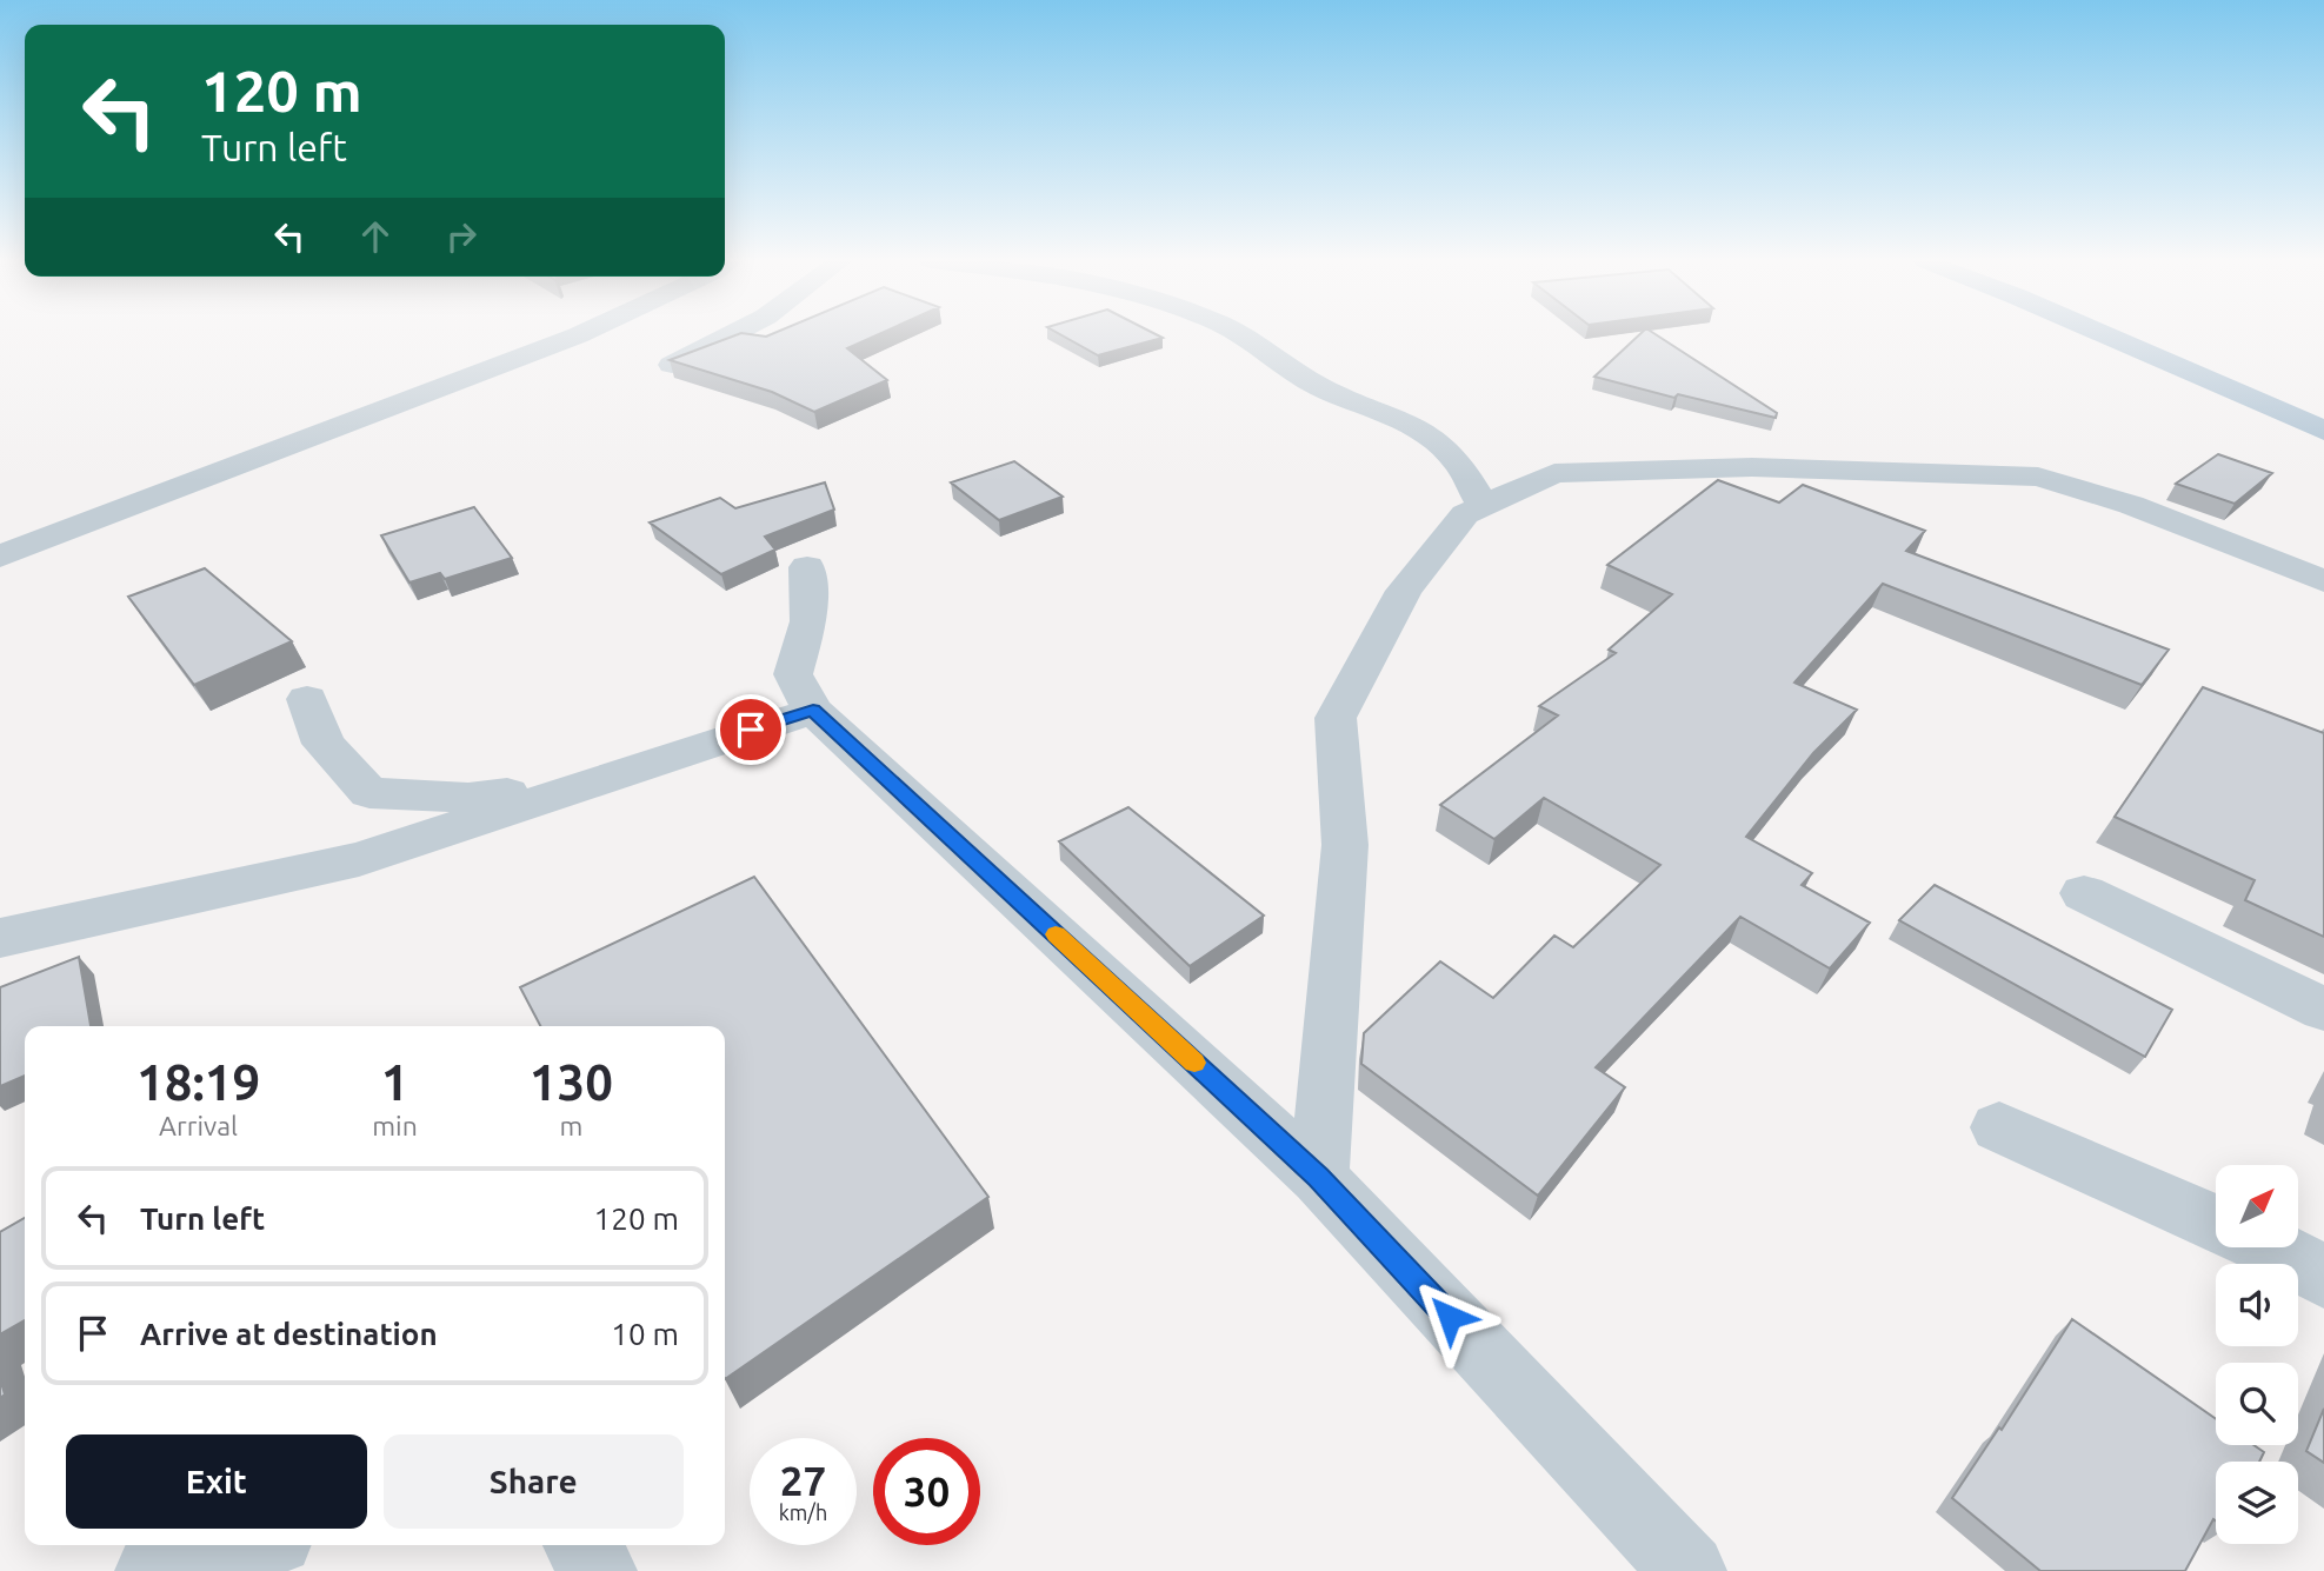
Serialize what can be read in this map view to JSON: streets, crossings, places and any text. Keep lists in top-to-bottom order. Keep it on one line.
{"north":"top right","page":{"turn":["120 m","Turn left"],"eta":["18:19","Arrival","1","min","130","m"],"list":[{"name":"Turn left","value":"120 m"},{"name":"Arrive at destination","value":"10 m"}],"buttons":["Exit","Share"],"speed":"27 km/h","limit":"30"}}
